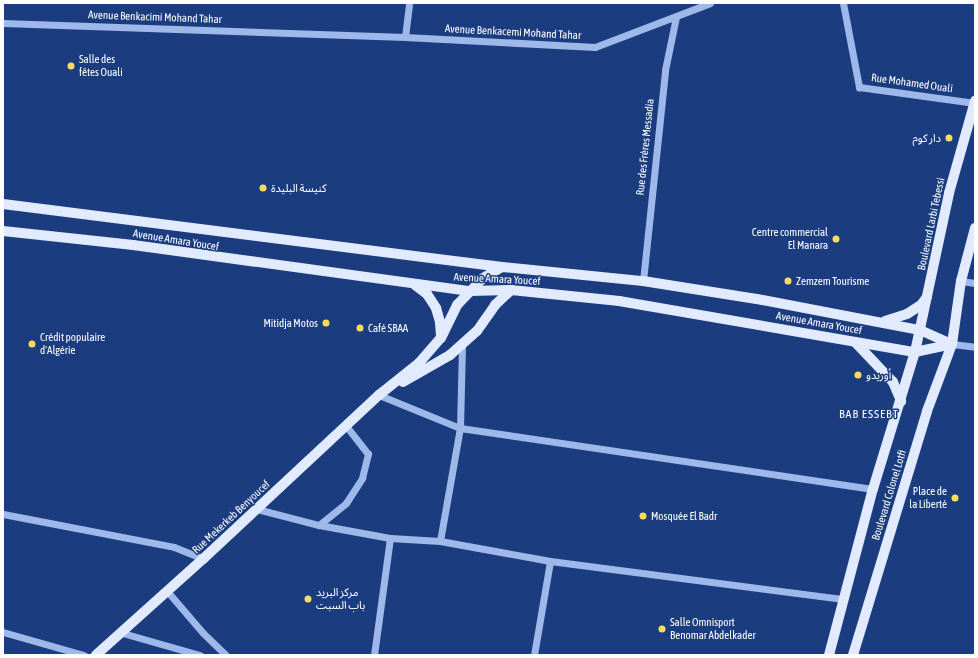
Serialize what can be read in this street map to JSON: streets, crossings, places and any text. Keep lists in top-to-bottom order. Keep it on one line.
{"streets":{"main road":["Boulevard Larbi Tebessi","Avenue Amara Youcef","Boulevard Colonel Lotfi","Rue Mekerkeb Benyoucef"],"street":["Avenue Benkacimi Mohand Tahar","Avenue Benkacemi Mohand Tahar","Rue Mohamed Ouali","Rue des Frères Messadia"]},"crossings":[["Avenue Benkacimi Mohand Tahar","Avenue Benkacemi Mohand Tahar"],["Avenue Benkacemi Mohand Tahar","Rue des Frères Messadia"],["Rue Mohamed Ouali","Boulevard Larbi Tebessi"],["Rue des Frères Messadia","Avenue Amara Youcef"],["Boulevard Larbi Tebessi","Avenue Amara Youcef"],["Boulevard Larbi Tebessi","Boulevard Colonel Lotfi"],["Avenue Amara Youcef","Boulevard Colonel Lotfi"]],"districts":["BAB ESSEBT"],"places":["Salle des fêtes Ouali","دار كوم","كنيسة البليدة","Centre commercial El Manara","Zemzem Tourisme","Mitidja Motos","Café SBAA","Crédit populaire d'Algérie","أوريدو","Place de la Liberté","Mosquée El Badr","مركز البريد باب السبت","Salle Omnisport Benomar Abdelkader"]}
